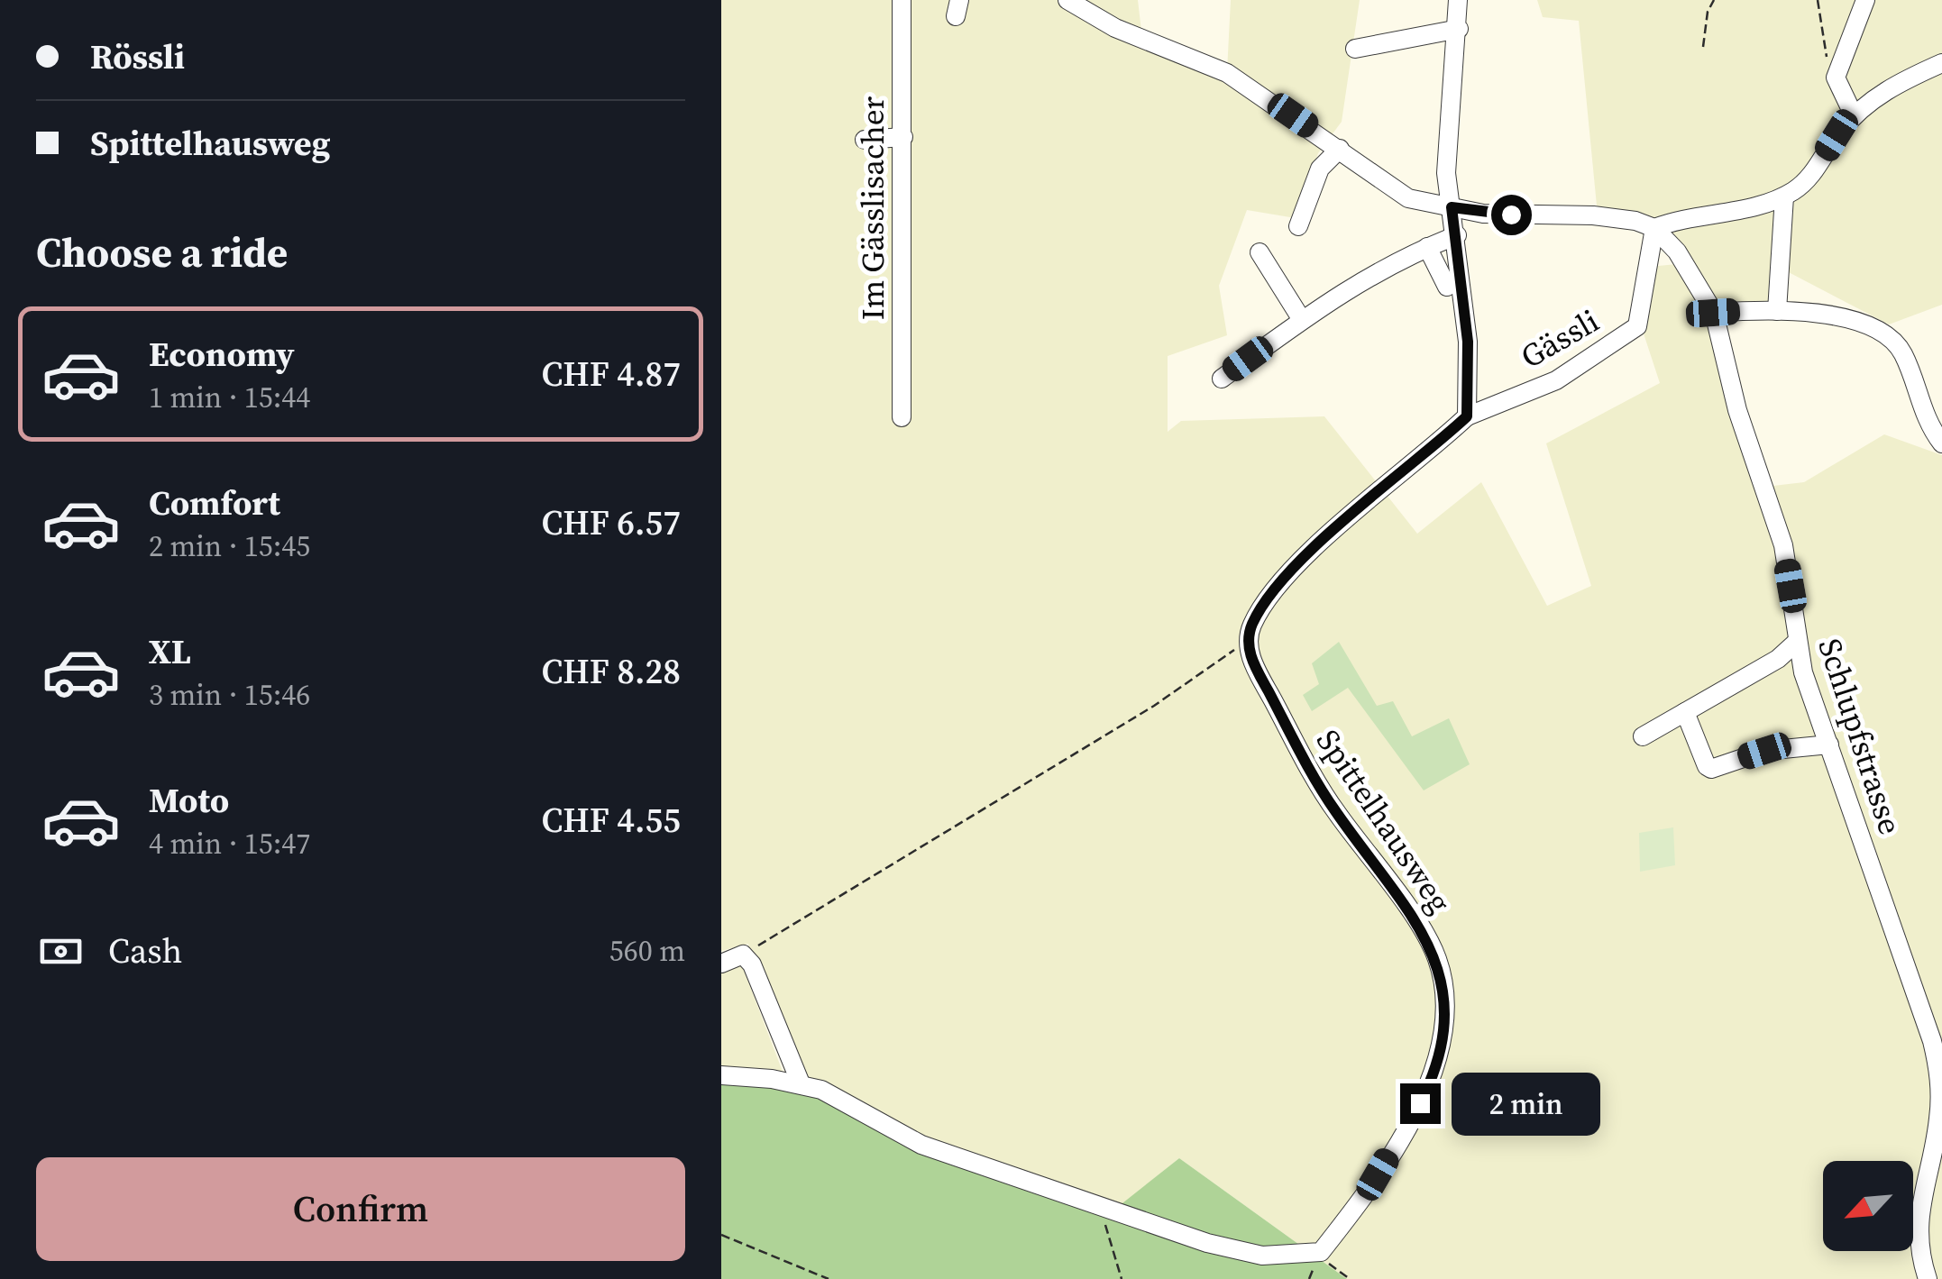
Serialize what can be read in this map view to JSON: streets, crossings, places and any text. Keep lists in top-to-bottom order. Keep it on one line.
{"streets":{"street":["Im Gässlisacher","Gässli","Schlupfstrasse","Spittelhausweg"]},"crossings":[["Gässli","Schlupfstrasse"]],"north":"bottom left","page":{"banner":["Rössli","Spittelhausweg"],"heading":"Choose a ride","list":[{"name":"Economy","note":"1 min · 15:44","value":"CHF 4.87"},{"name":"Comfort","note":"2 min · 15:45","value":"CHF 6.57"},{"name":"XL","note":"3 min · 15:46","value":"CHF 8.28"},{"name":"Moto","note":"4 min · 15:47","value":"CHF 4.55"}],"pay":["Cash","560 m"],"bubble":"2 min","buttons":"Confirm"}}
